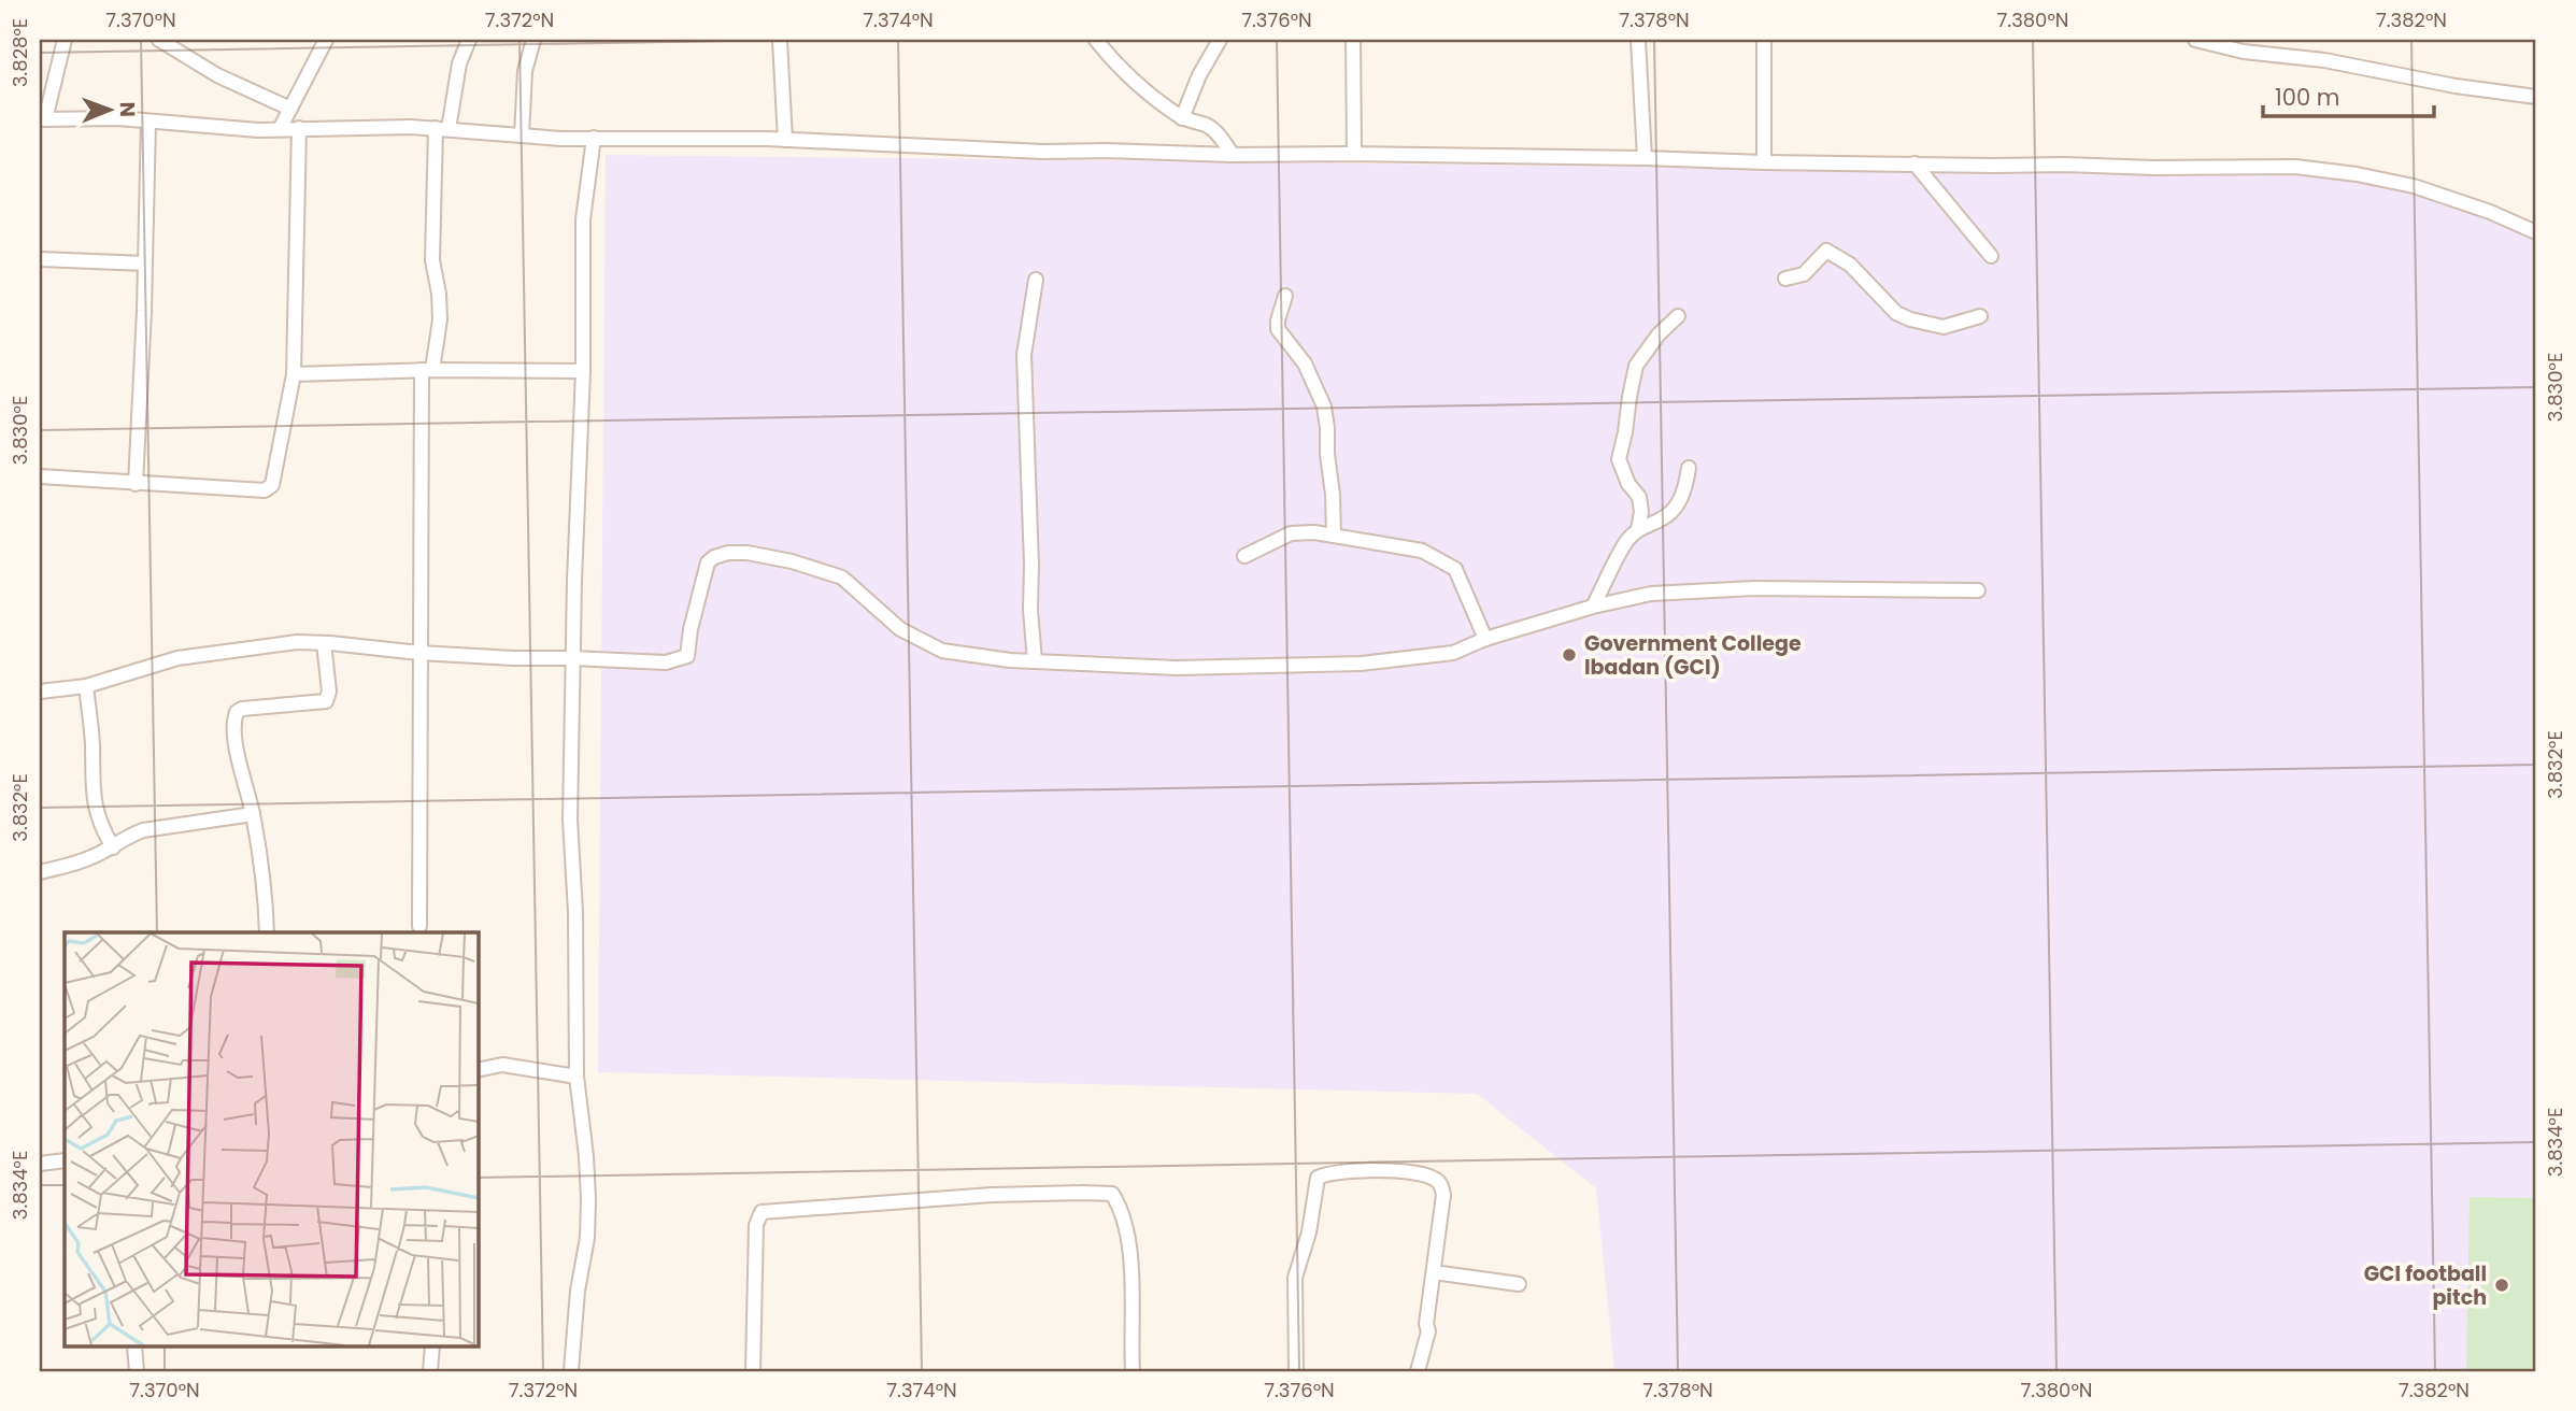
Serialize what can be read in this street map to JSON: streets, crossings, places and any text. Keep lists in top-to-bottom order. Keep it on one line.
{"places":["Government College Ibadan (GCI)","GCI football pitch"],"scale_bar":"100 m","north":"right","coordinates":["7.370°N","7.372°N","7.374°N","7.376°N","7.378°N","7.380°N","7.382°N","3.828°E","3.830°E","3.832°E","3.834°E"]}
